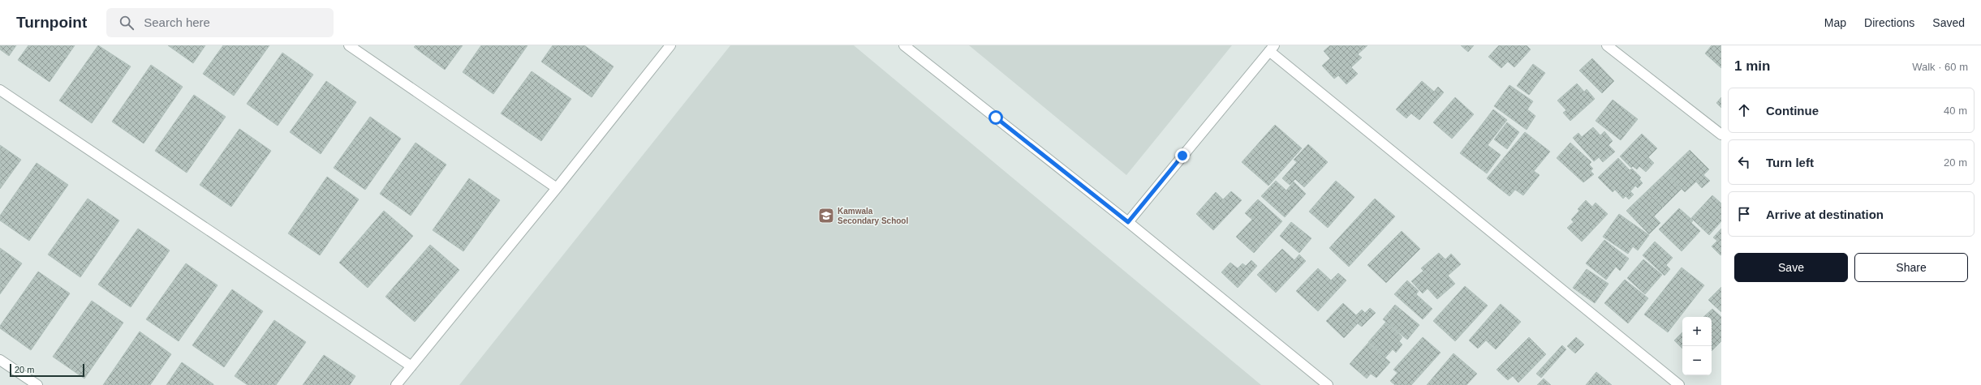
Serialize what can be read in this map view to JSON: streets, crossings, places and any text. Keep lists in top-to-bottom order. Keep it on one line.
{"places":{"school or university":["Kamwala Secondary School"]},"scale_bar":"20 m","page":{"header":"Turnpoint","search":"Search here","nav":["Map","Directions","Saved"],"heading":["1 min","Walk · 60 m"],"list":[["Continue","40 m"],["Turn left","20 m"],"Arrive at destination"],"buttons":["Save","Share"],"map_buttons":["+","−"],"scale":"20 m"}}
